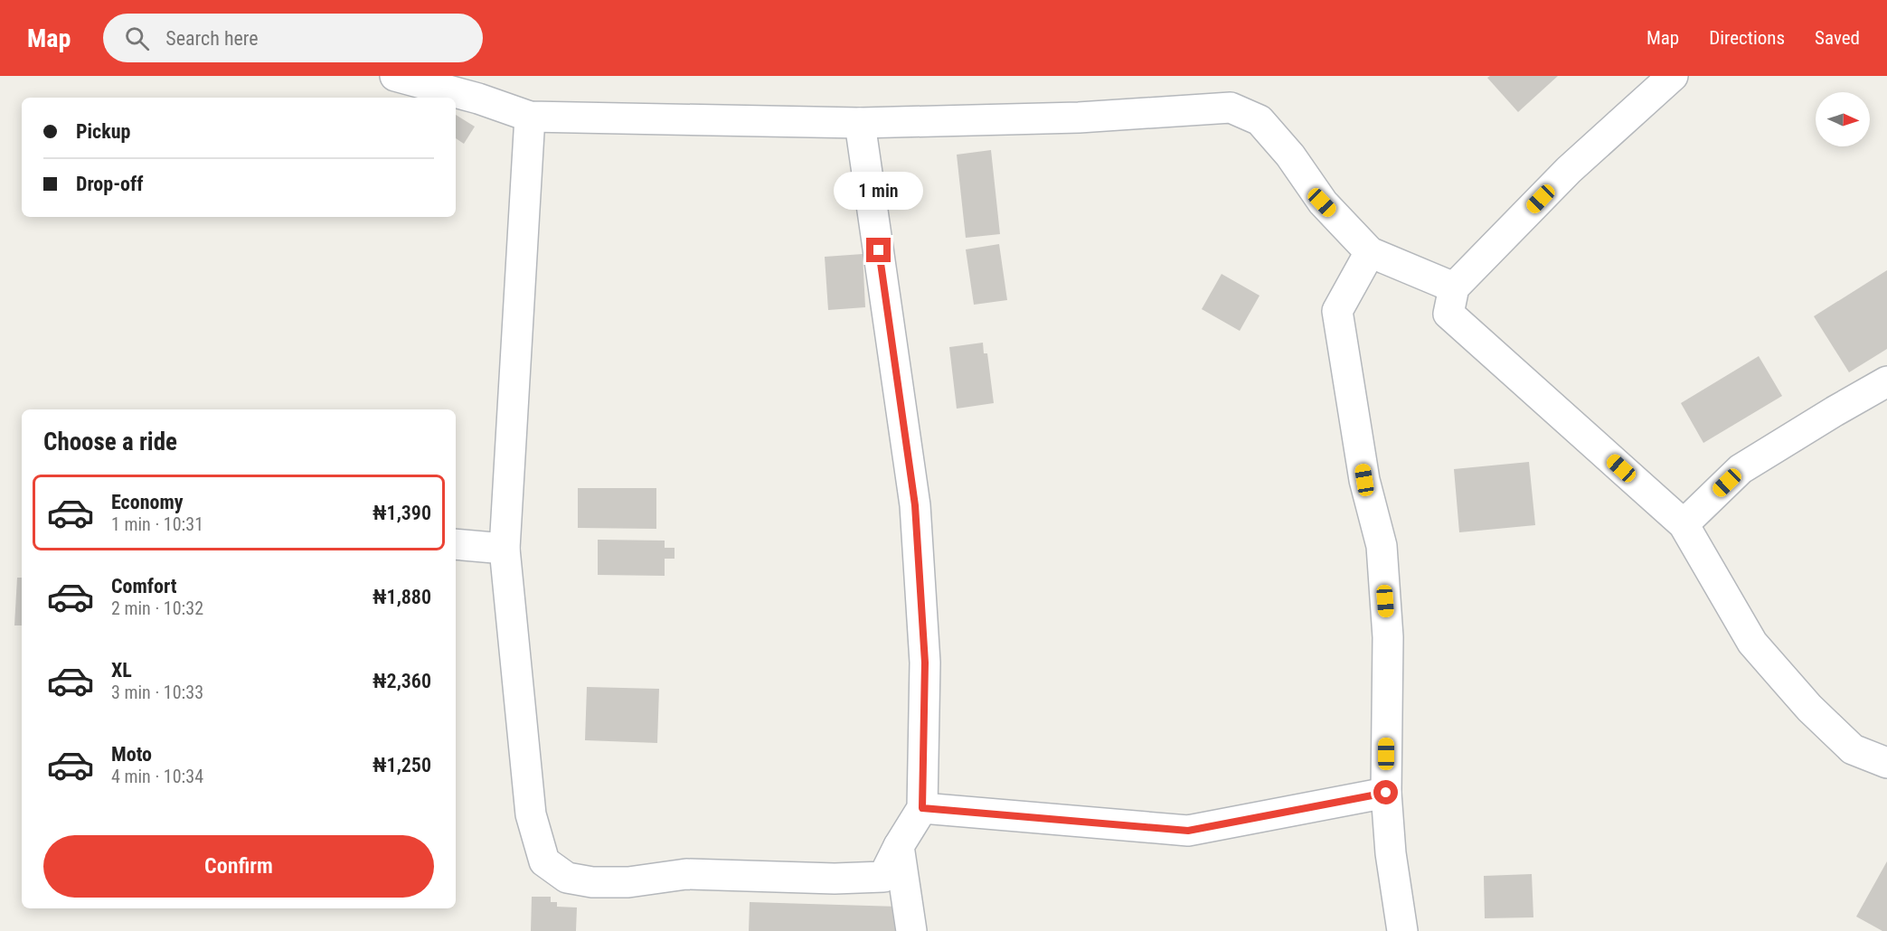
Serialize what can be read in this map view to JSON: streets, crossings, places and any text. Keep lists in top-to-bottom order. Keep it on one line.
{"north":"right","page":{"header":"Map","search":"Search here","nav":["Map","Directions","Saved"],"banner":["Pickup","Drop-off"],"bubble":"1 min","heading":"Choose a ride","list":[{"name":"Economy","note":"1 min · 10:31","value":"₦1,390"},{"name":"Comfort","note":"2 min · 10:32","value":"₦1,880"},{"name":"XL","note":"3 min · 10:33","value":"₦2,360"},{"name":"Moto","note":"4 min · 10:34","value":"₦1,250"}],"buttons":"Confirm"}}
